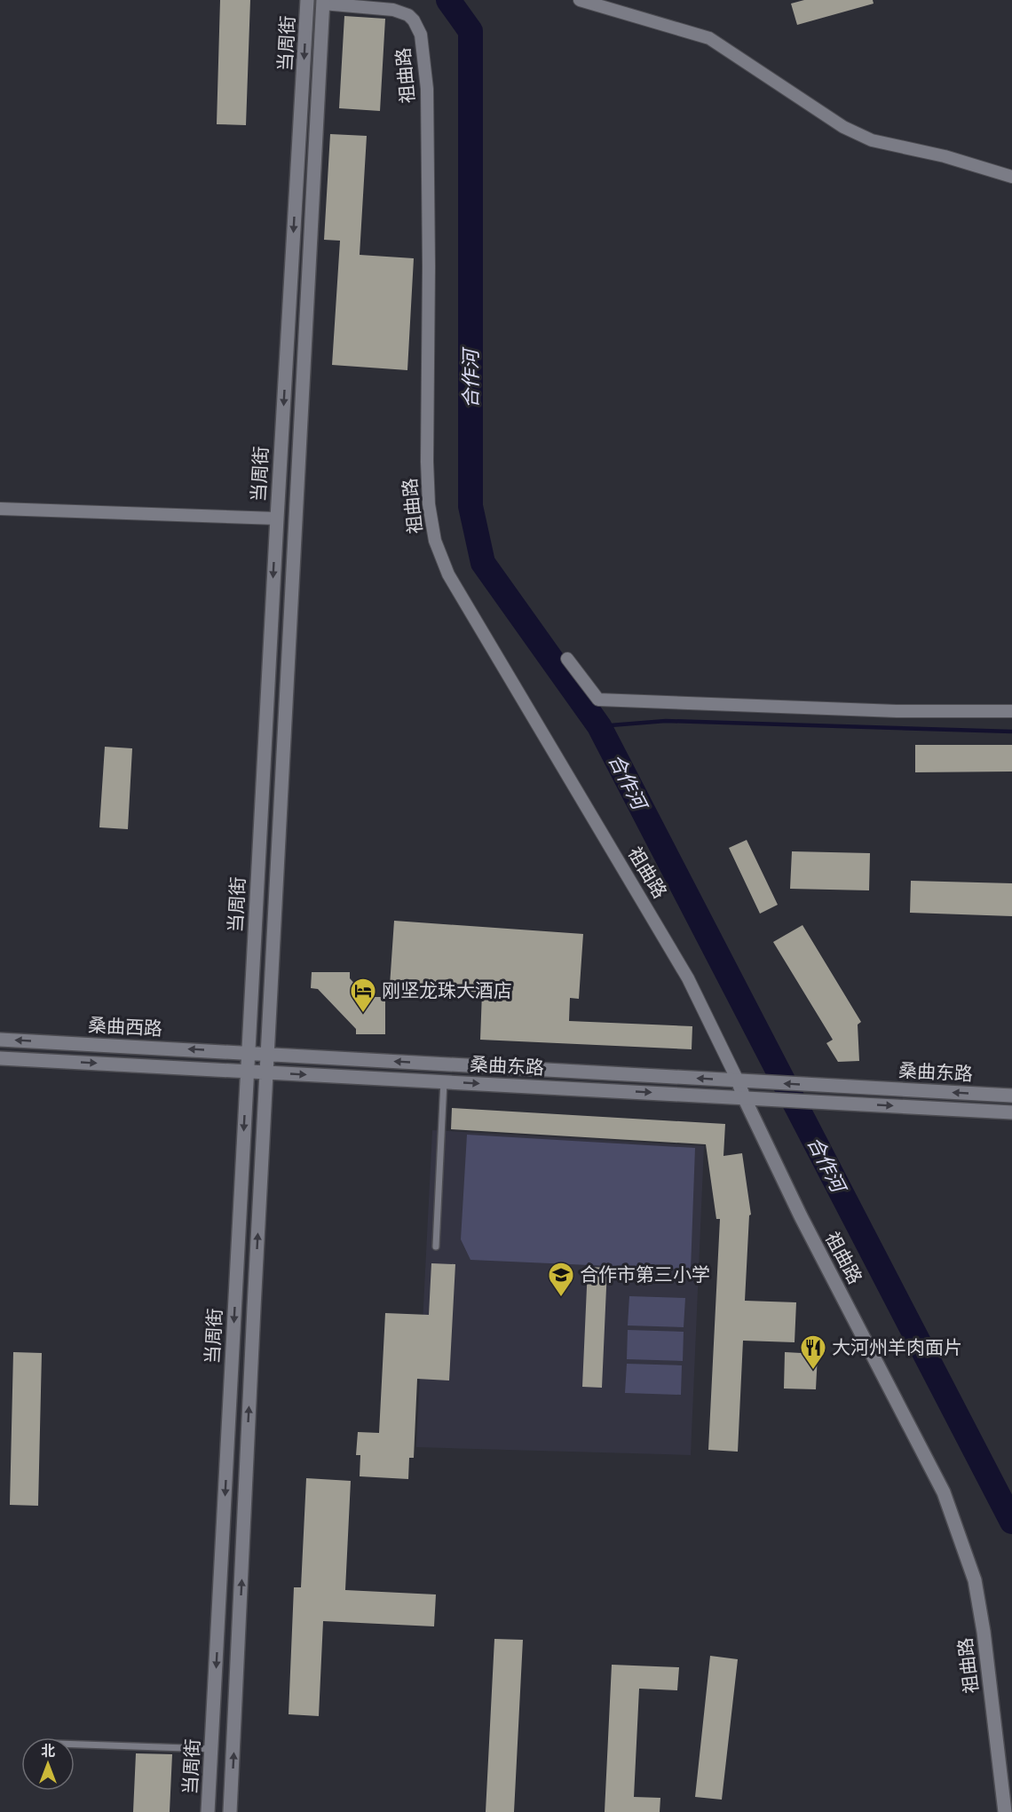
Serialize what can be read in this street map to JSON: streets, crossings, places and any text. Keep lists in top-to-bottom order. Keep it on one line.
{"streets":{"main road":["当周街","祖曲路","桑曲西路","桑曲东路"]},"crossings":[["当周街","祖曲路"],["当周街","桑曲西路"],["当周街","桑曲东路"],["祖曲路","桑曲东路"],["桑曲西路","桑曲东路"]],"water":["合作河"],"places":{"hotel":["刚坚龙珠大酒店"],"school or university":["合作市第三小学"],"restaurant":["大河州羊肉面片"]},"north":"top"}
